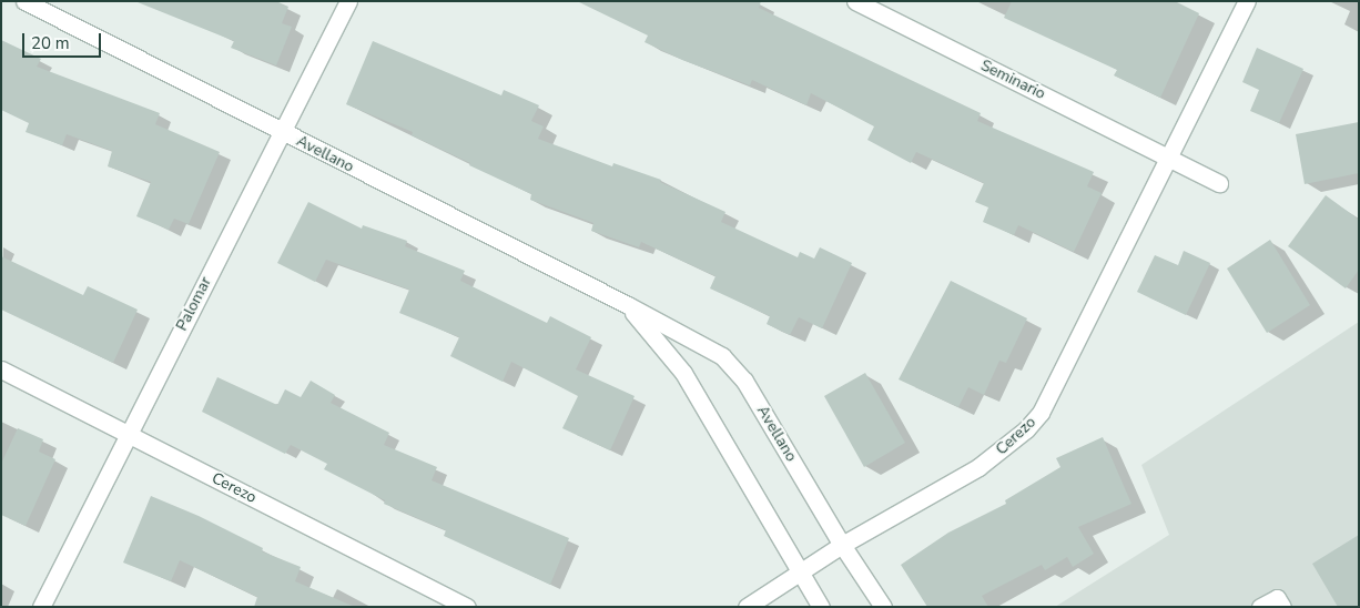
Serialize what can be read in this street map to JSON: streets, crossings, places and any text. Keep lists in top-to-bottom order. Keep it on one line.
{"streets":{"street":["Seminario","Avellano","Palomar","Cerezo"]},"crossings":[["Seminario","Cerezo"],["Avellano","Palomar"],["Avellano","Cerezo"],["Palomar","Cerezo"]],"scale_bar":"20 m"}
